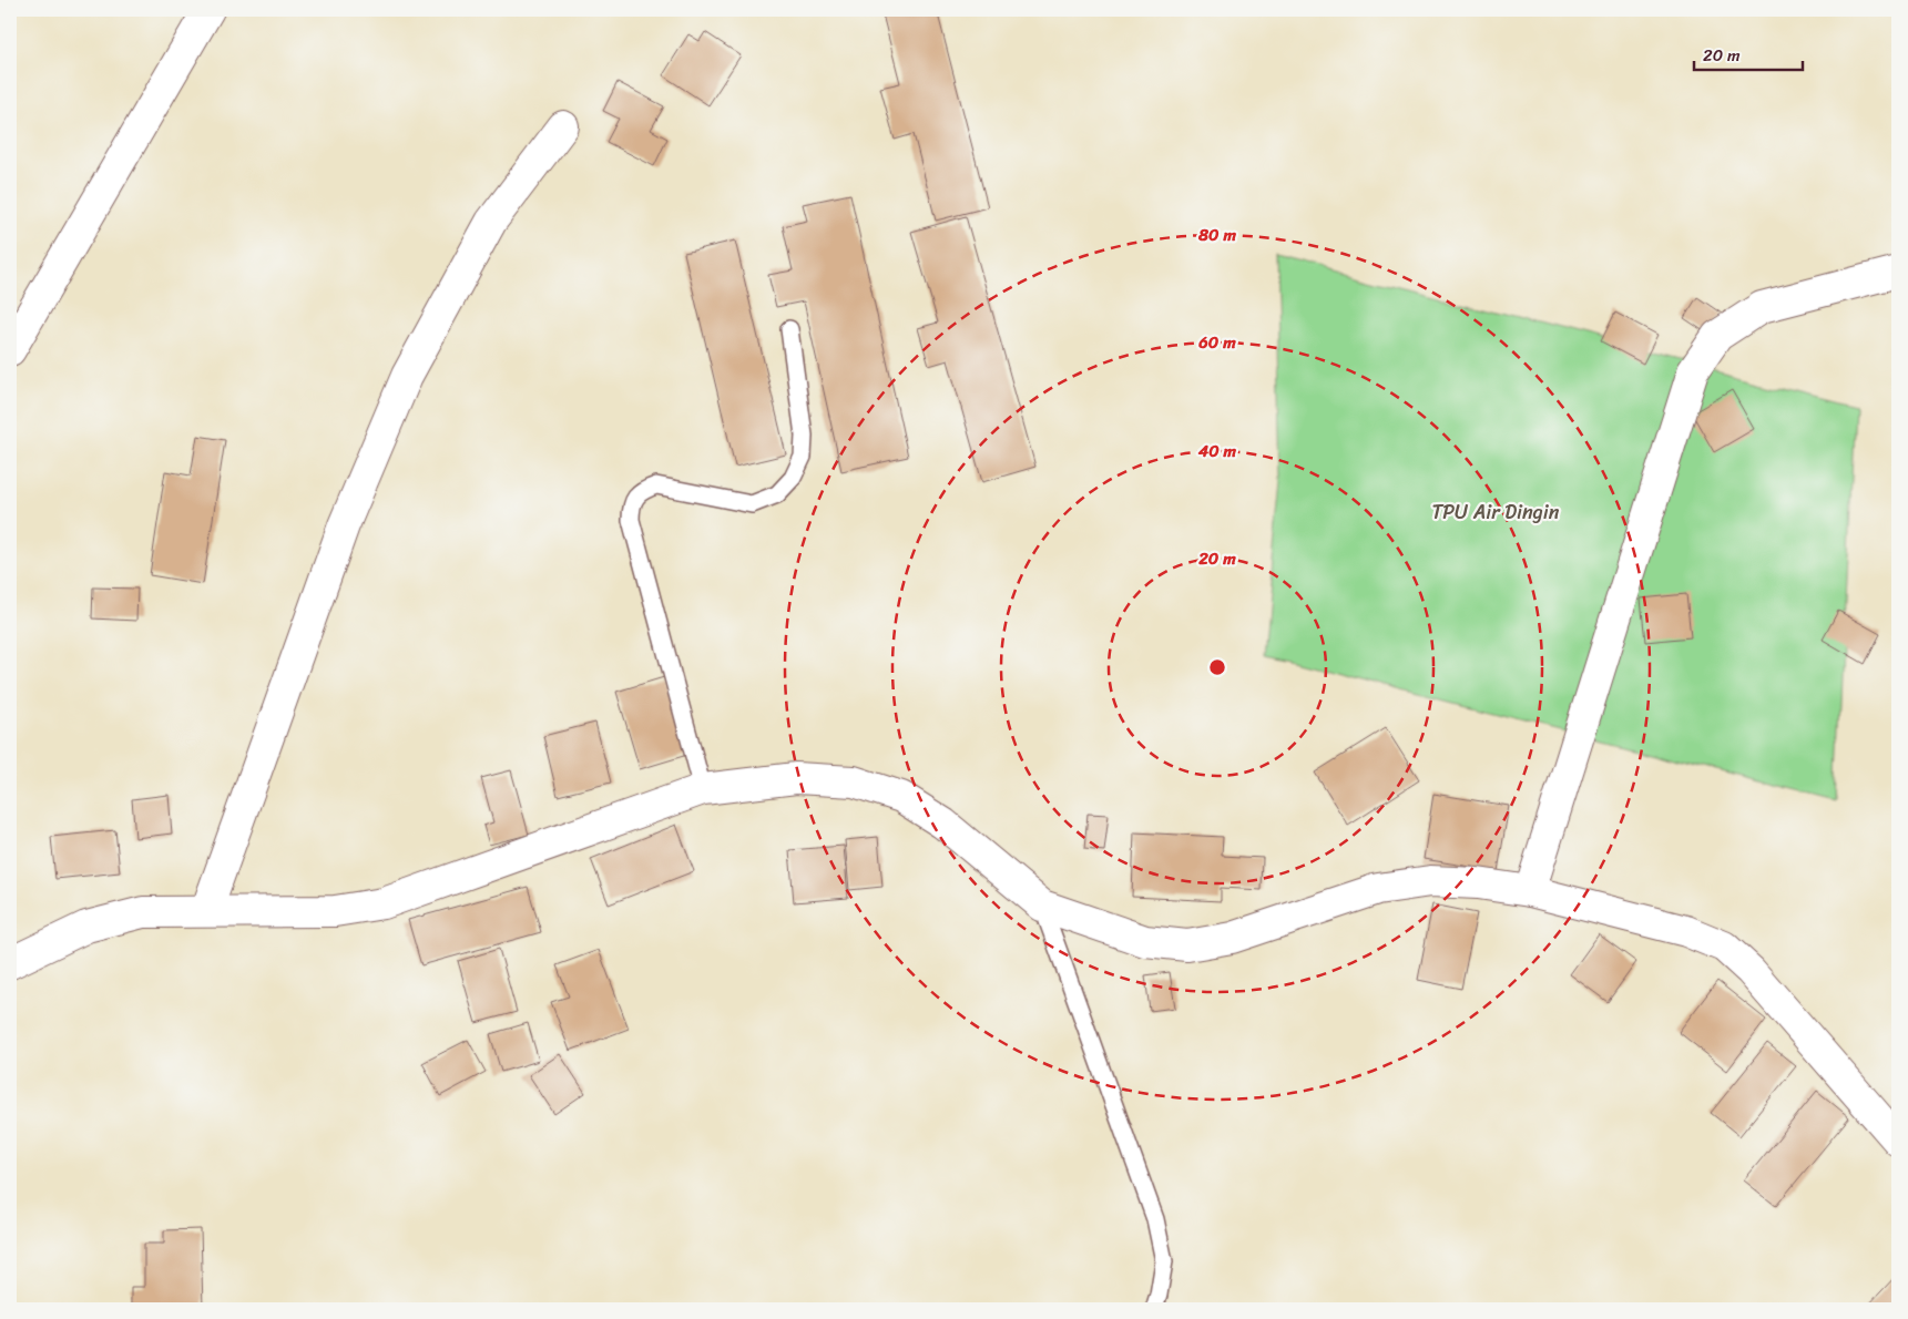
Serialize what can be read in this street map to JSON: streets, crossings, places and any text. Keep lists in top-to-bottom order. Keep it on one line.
{"parks":["TPU Air Dingin"],"scale_bar":"20 m","rings":["80 m","60 m","40 m","20 m"]}
